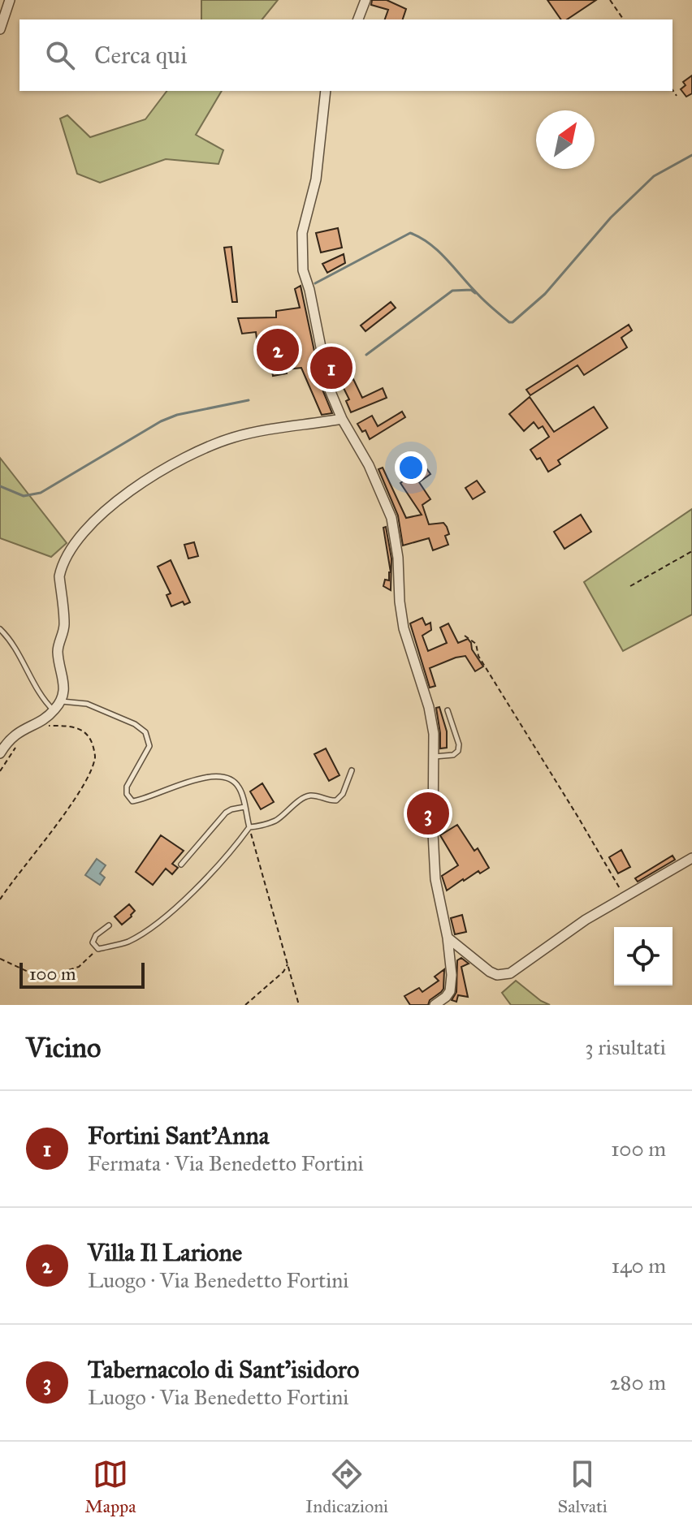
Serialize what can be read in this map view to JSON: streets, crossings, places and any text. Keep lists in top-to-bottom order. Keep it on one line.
{"scale_bar":"100 m","north":"top right","page":{"search":"Cerca qui","pins":["2","1","3"],"scale":"100 m","heading":["Vicino","3 risultati"],"list":[{"mark":"1","name":"Fortini Sant'Anna","note":"Fermata · Via Benedetto Fortini","value":"100 m"},{"mark":"2","name":"Villa Il Larione","note":"Luogo · Via Benedetto Fortini","value":"140 m"},{"mark":"3","name":"Tabernacolo di Sant'isidoro","note":"Luogo · Via Benedetto Fortini","value":"280 m"}],"nav":["Mappa","Indicazioni","Salvati"]}}
